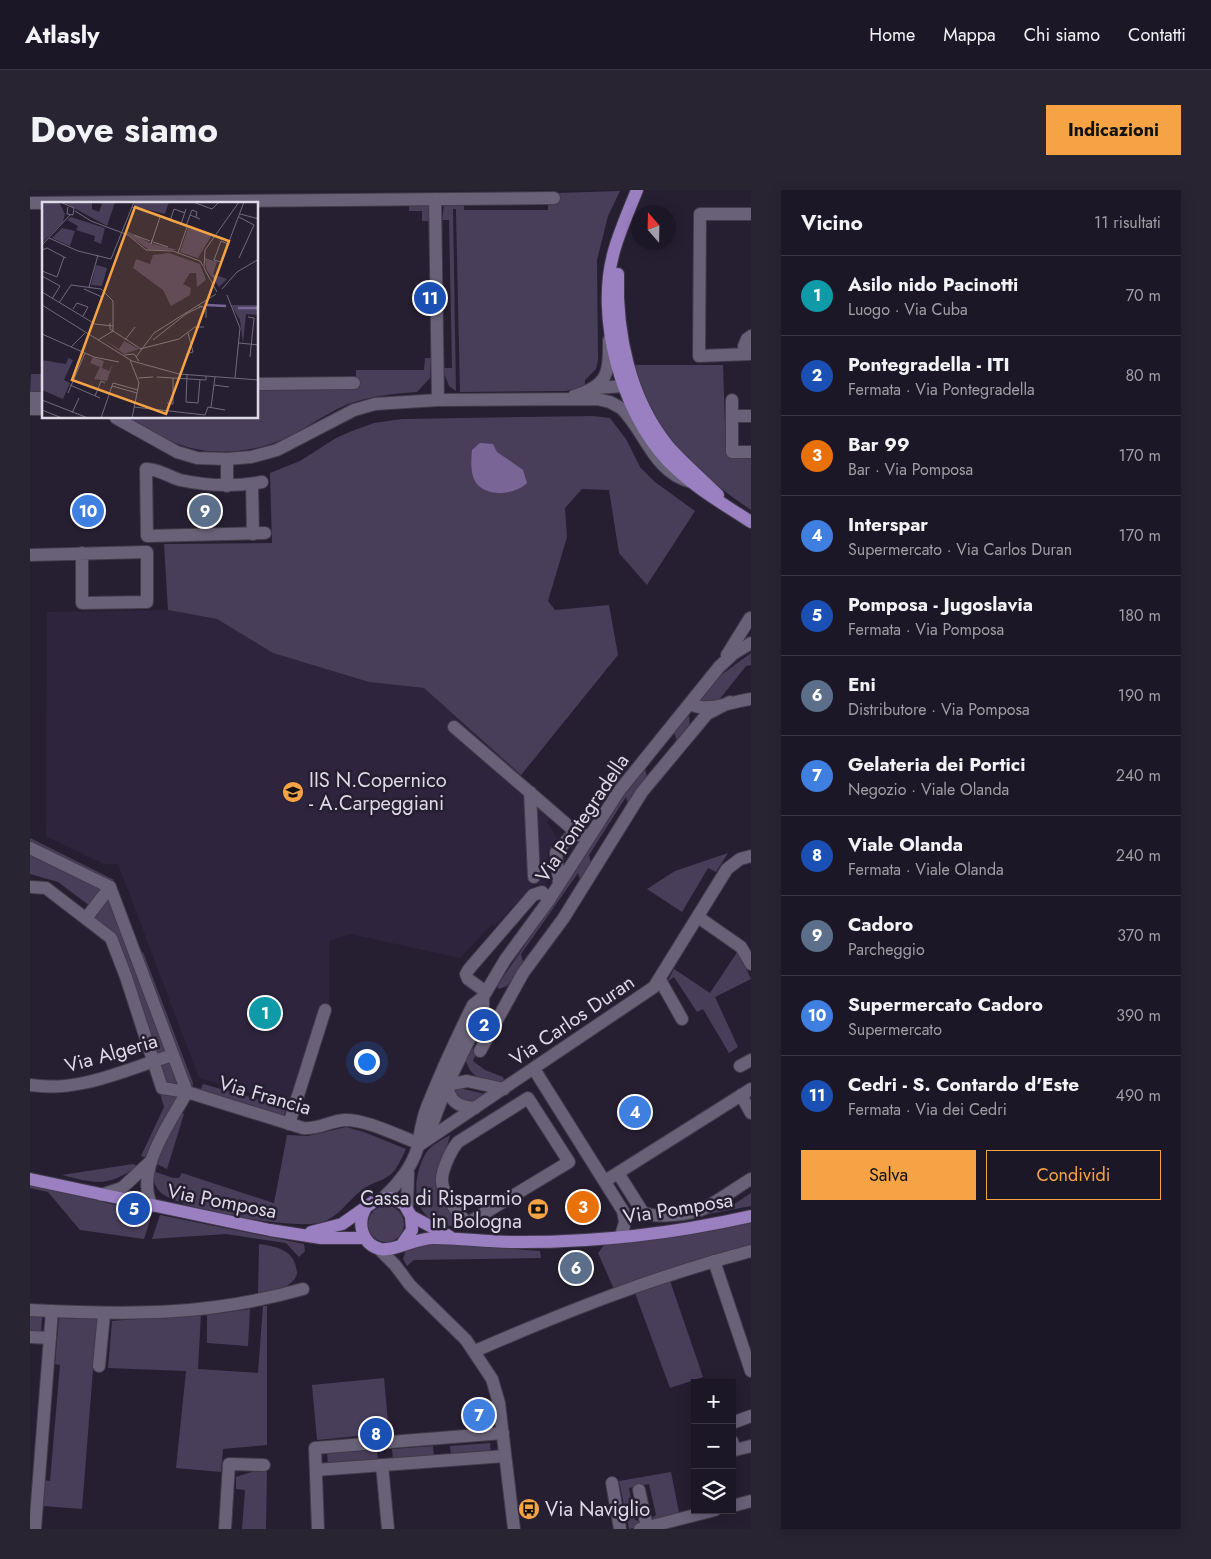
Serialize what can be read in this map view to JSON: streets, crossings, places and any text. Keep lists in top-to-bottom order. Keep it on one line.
{"streets":{"main road":["Via Pomposa"],"street":["Via Pontegradella","Via Carlos Duran","Via Algeria","Via Francia"]},"crossings":[["Via Pontegradella","Via Carlos Duran"],["Via Pontegradella","Via Francia"],["Via Pontegradella","Via Pomposa"],["Via Carlos Duran","Via Francia"],["Via Algeria","Via Francia"]],"places":{"school or university":["IIS N.Copernico - A.Carpeggiani"],"bank":["Cassa di Risparmio in Bologna"],"bus stop":["Via Naviglio"]},"north":"top","page":{"header":"Atlasly","nav":["Home","Mappa","Chi siamo","Contatti"],"title":"Dove siamo","buttons":["Indicazioni",["Salva","Condividi"]],"heading":["Vicino","11 risultati"],"list":[{"mark":"1","name":"Asilo nido Pacinotti","note":"Luogo · Via Cuba","value":"70 m"},{"mark":"2","name":"Pontegradella - ITI","note":"Fermata · Via Pontegradella","value":"80 m"},{"mark":"3","name":"Bar 99","note":"Bar · Via Pomposa","value":"170 m"},{"mark":"4","name":"Interspar","note":"Supermercato · Via Carlos Duran","value":"170 m"},{"mark":"5","name":"Pomposa - Jugoslavia","note":"Fermata · Via Pomposa","value":"180 m"},{"mark":"6","name":"Eni","note":"Distributore · Via Pomposa","value":"190 m"},{"mark":"7","name":"Gelateria dei Portici","note":"Negozio · Viale Olanda","value":"240 m"},{"mark":"8","name":"Viale Olanda","note":"Fermata · Viale Olanda","value":"240 m"},{"mark":"9","name":"Cadoro","note":"Parcheggio","value":"370 m"},{"mark":"10","name":"Supermercato Cadoro","note":"Supermercato","value":"390 m"},{"mark":"11","name":"Cedri - S. Contardo d'Este","note":"Fermata · Via dei Cedri","value":"490 m"}],"pins":["11","9","10","1","2","4","3","5","6","7","8"],"map_buttons":["+","−"]}}
